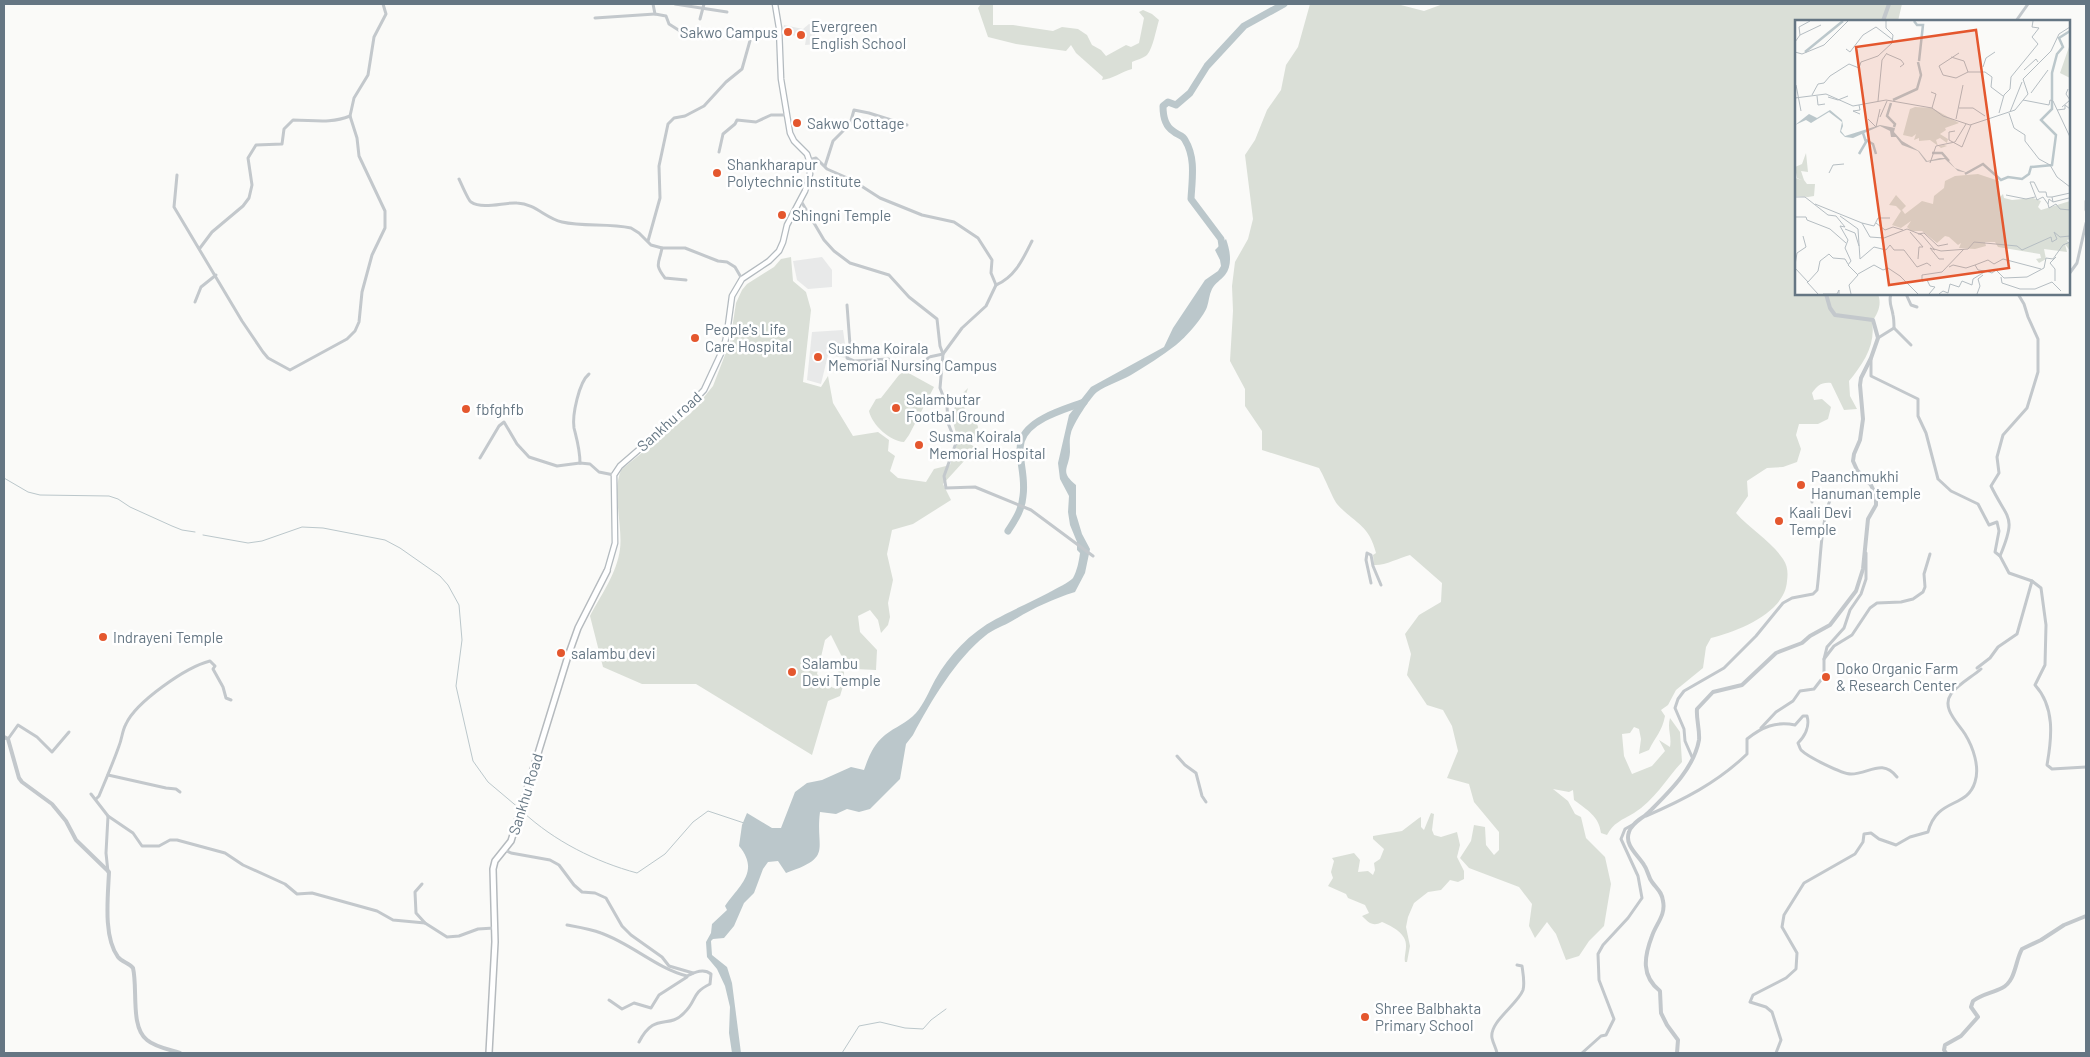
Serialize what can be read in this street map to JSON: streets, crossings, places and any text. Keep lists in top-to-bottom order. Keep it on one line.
{"streets":{"main road":["Sankhu road","Sankhu Road"]},"places":["Sakwo Campus","Evergreen English School","Sakwo Cottage","Shankharapur Polytechnic Institute","Shingni Temple","People's Life Care Hospital","Sushma Koirala Memorial Nursing Campus","Salambutar Footbal Ground","fbfghfb","Susma Koirala Memorial Hospital","Paanchmukhi Hanuman temple","Kaali Devi Temple","Indrayeni Temple","salambu devi","Salambu Devi Temple","Doko Organic Farm & Research Center","Shree Balbhakta Primary School"]}
